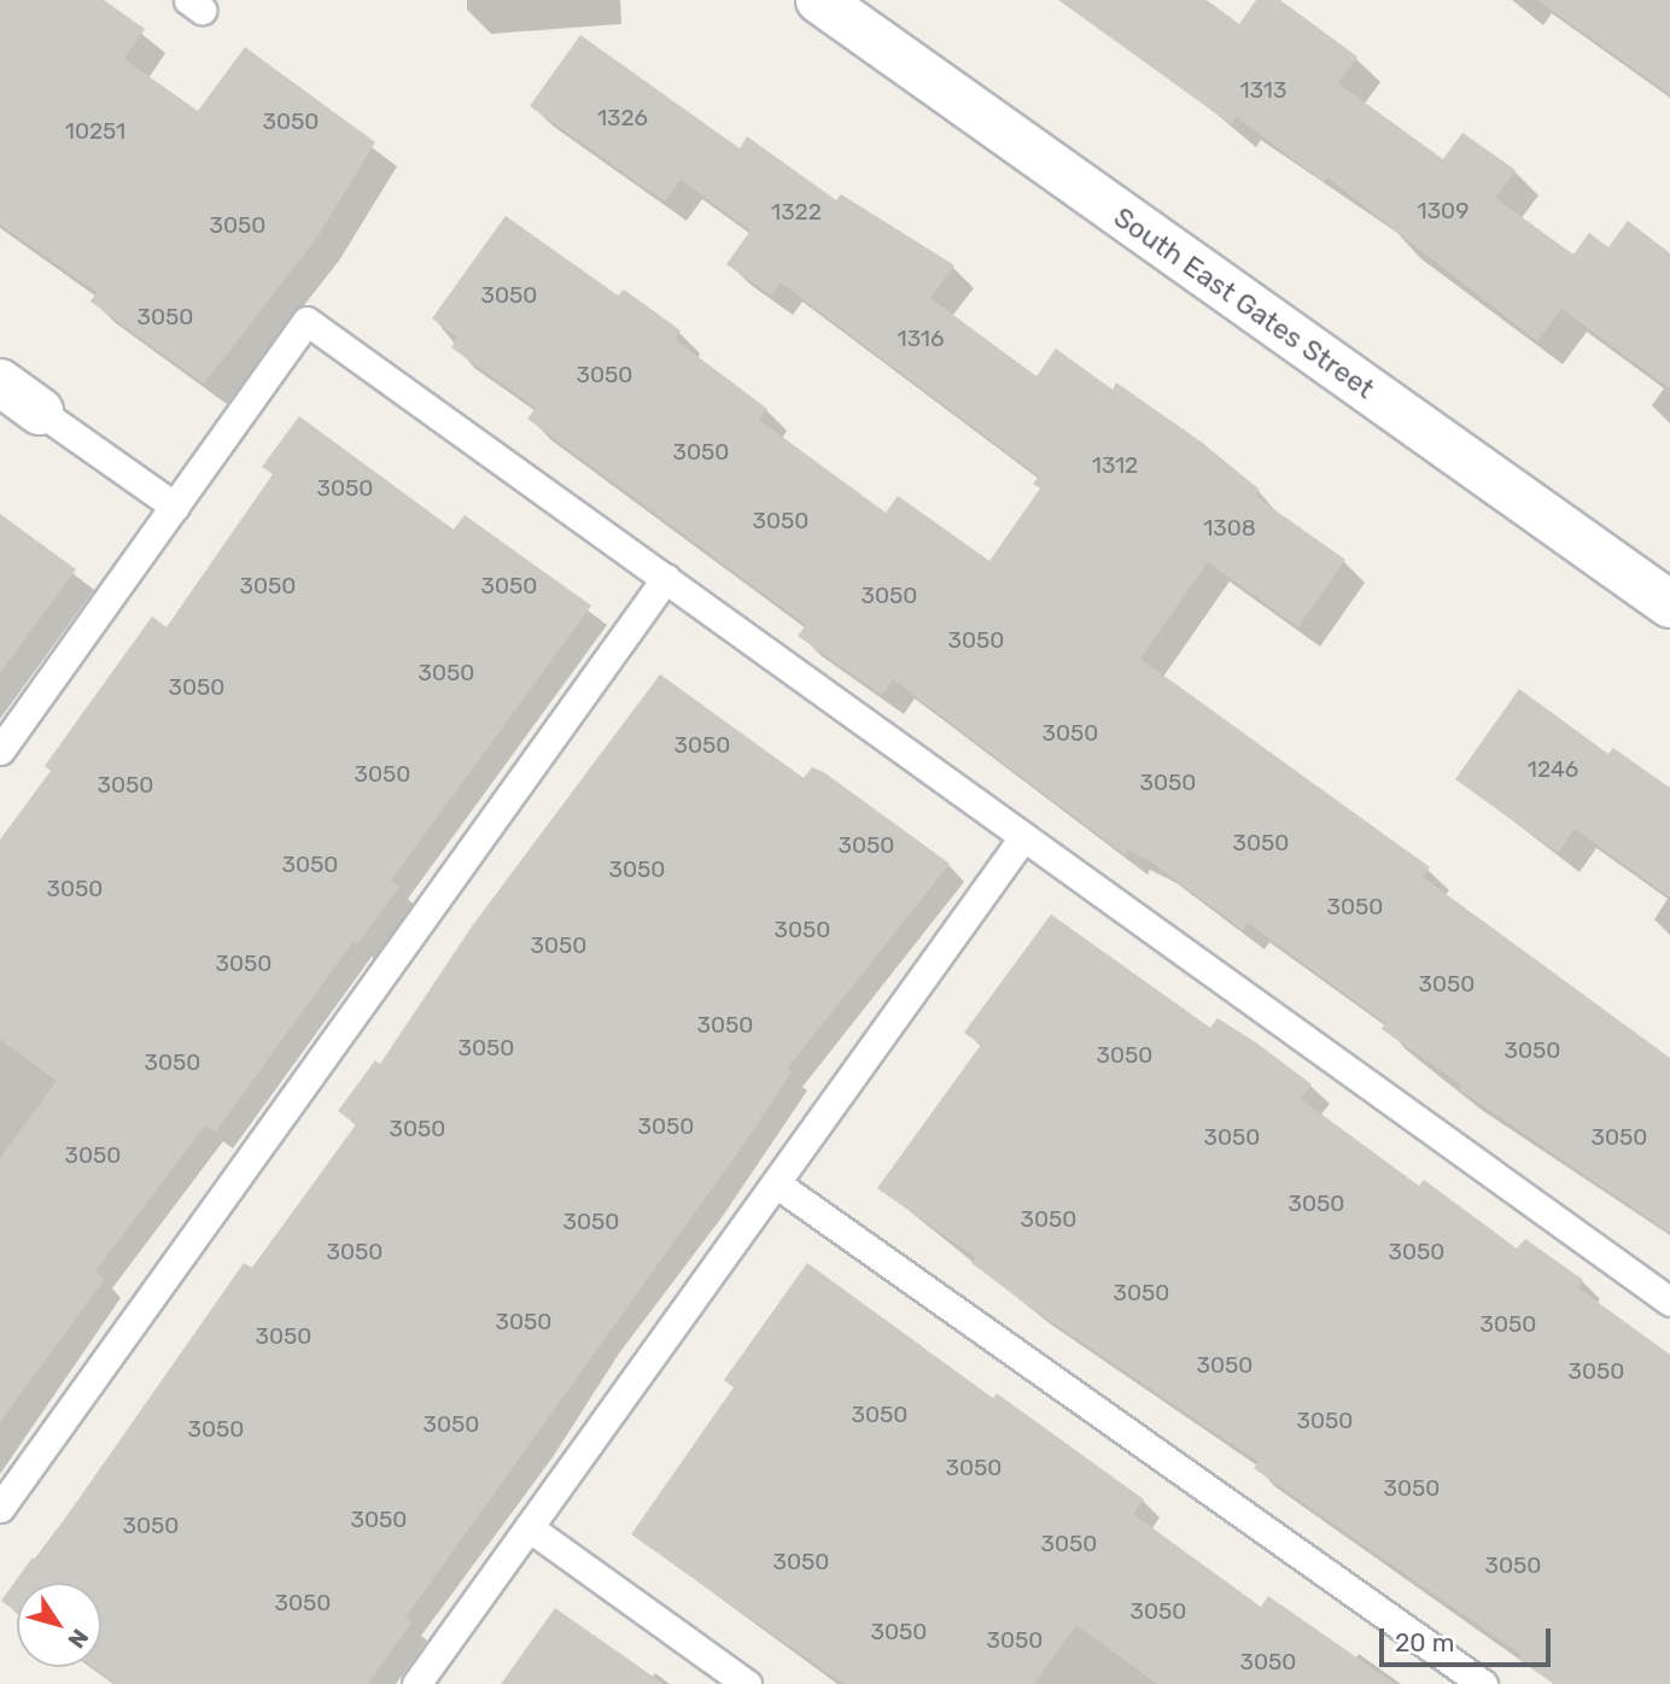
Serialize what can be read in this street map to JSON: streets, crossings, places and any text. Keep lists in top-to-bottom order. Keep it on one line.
{"streets":{"street":["South East Gates Street"]},"house_numbers":["1313","1326","3050","10251","1309","1322","3050","3050","3050","1316","3050","3050","1312","3050","3050","1308","3050","3050","3050","3050","3050","3050","3050","3050","1246","3050","3050","3050","3050","3050","3050","3050","3050","3050","3050","3050","3050","3050","3050","3050","3050","3050","3050","3050","3050","3050","3050","3050","3050","3050","3050","3050","3050","3050","3050","3050","3050","3050","3050","3050","3050","3050","3050","3050","3050","3050","3050","3050","3050","3050","3050","3050","3050","3050","3050"],"scale_bar":"20 m","north":"bottom right"}
